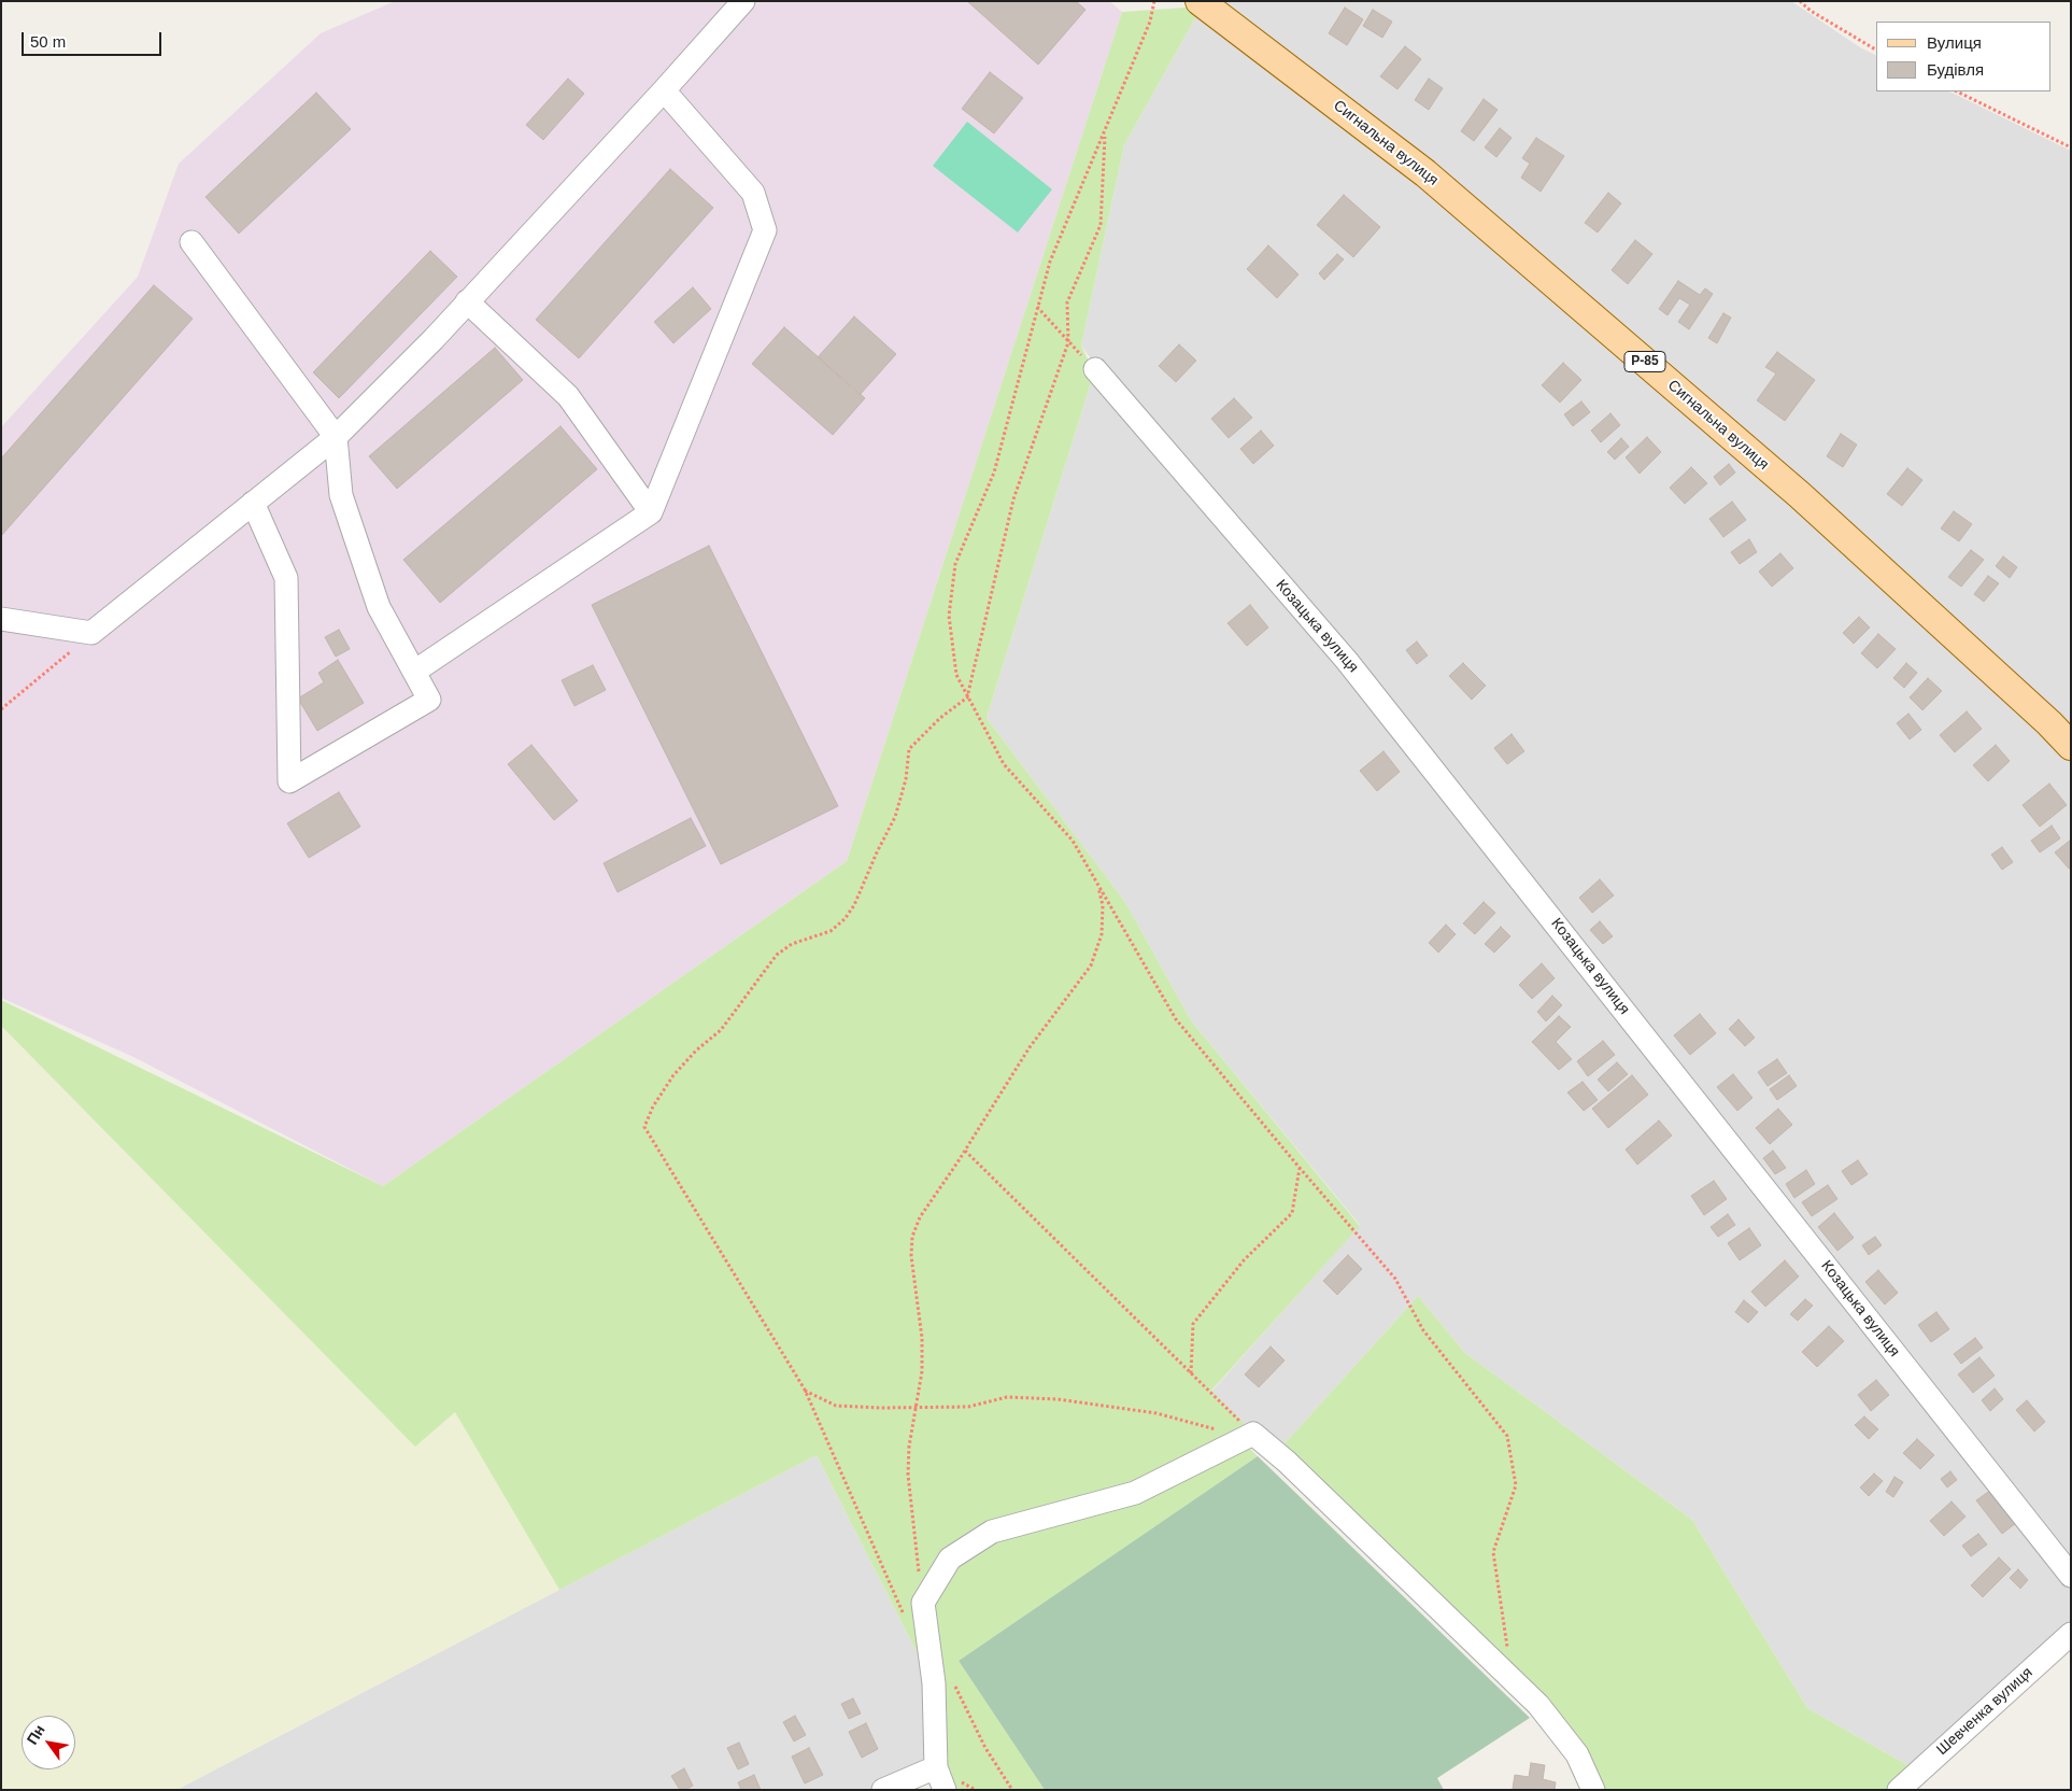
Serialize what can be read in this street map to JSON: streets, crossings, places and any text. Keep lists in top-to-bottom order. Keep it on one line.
{"streets":{"main road":["Сигнальна вулиця","Р-85"],"street":["Козацька вулиця","Шевченка вулиця"]},"legend":["Вулиця","Будівля"],"scale_bar":"50 m","north":"top left"}
